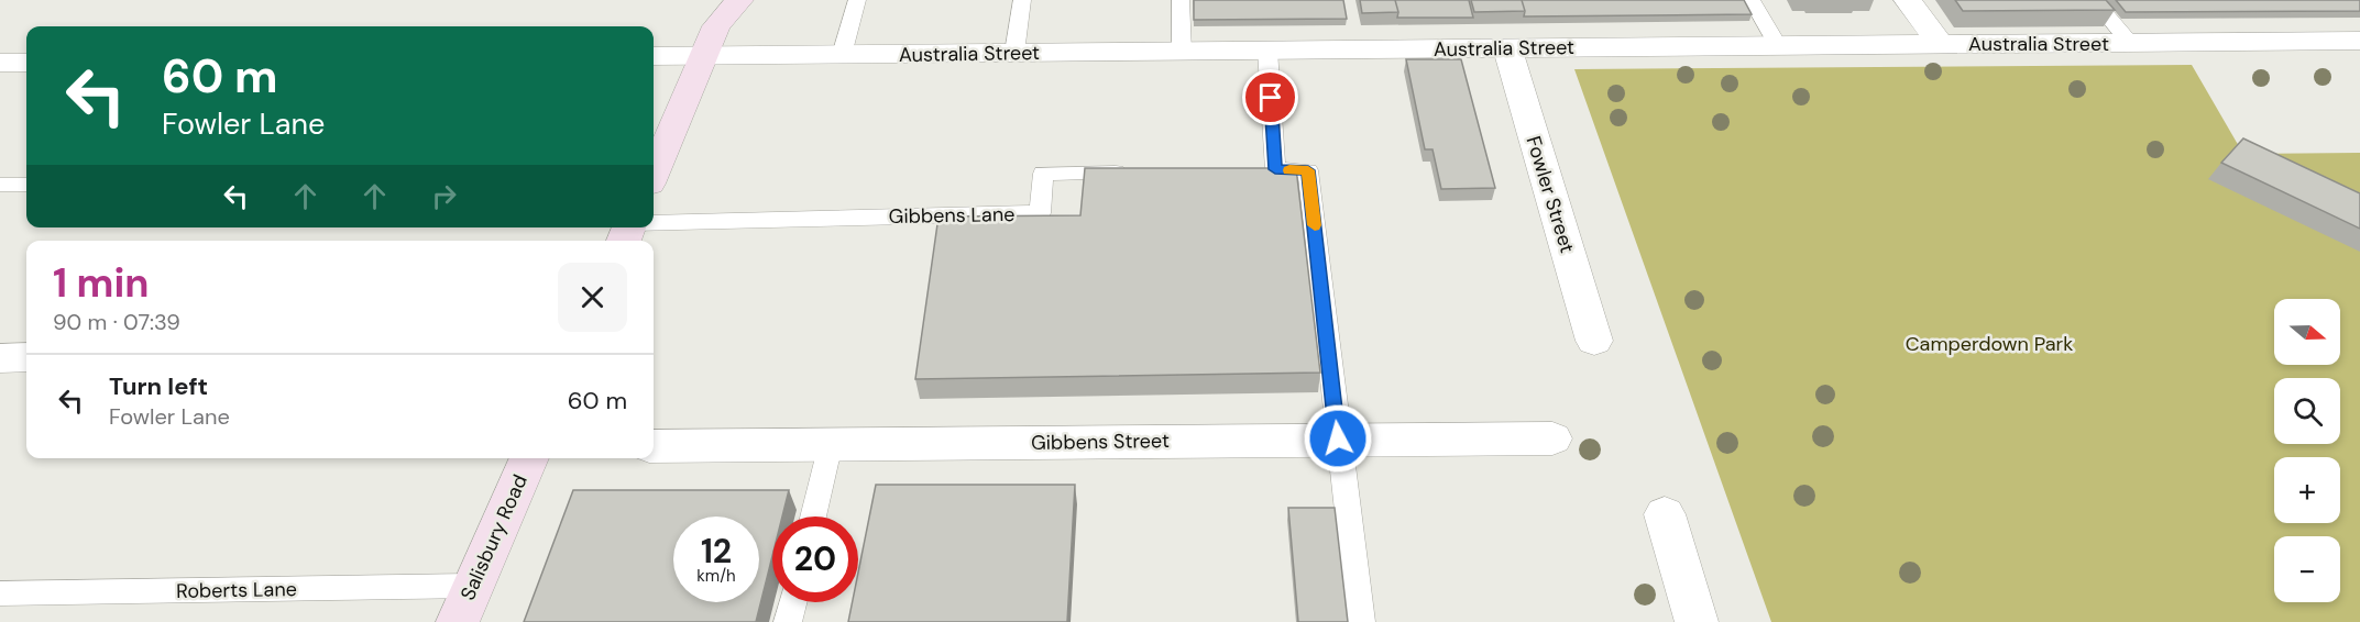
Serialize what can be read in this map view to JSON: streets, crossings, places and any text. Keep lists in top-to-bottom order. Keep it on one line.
{"streets":{"main road":["Salisbury Road"],"street":["Australia Street","Fowler Street","Gibbens Street"],"lane":["Gibbens Lane","Roberts Lane"]},"crossings":[["Australia Street","Fowler Street"],["Salisbury Road","Roberts Lane"]],"parks":["Camperdown Park"],"north":"right","page":{"turn":["60 m","Fowler Lane"],"heading":["1 min","90 m · 07:39"],"map_buttons":["+","−"],"list":[{"name":"Turn left","note":"Fowler Lane","value":"60 m"}],"speed":"12 km/h","limit":"20"}}
